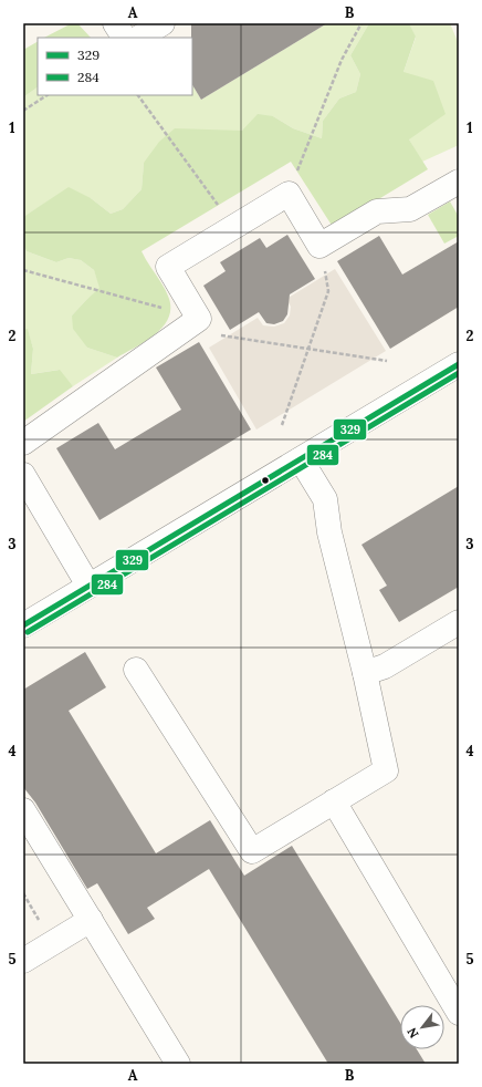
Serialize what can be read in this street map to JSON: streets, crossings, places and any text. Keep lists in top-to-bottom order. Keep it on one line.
{"lines":["transit line 329","transit line 284"],"legend":["329","284"],"north":"bottom left","grid":{"columns":["A","B"],"rows":["1","2","3","4","5"]}}
